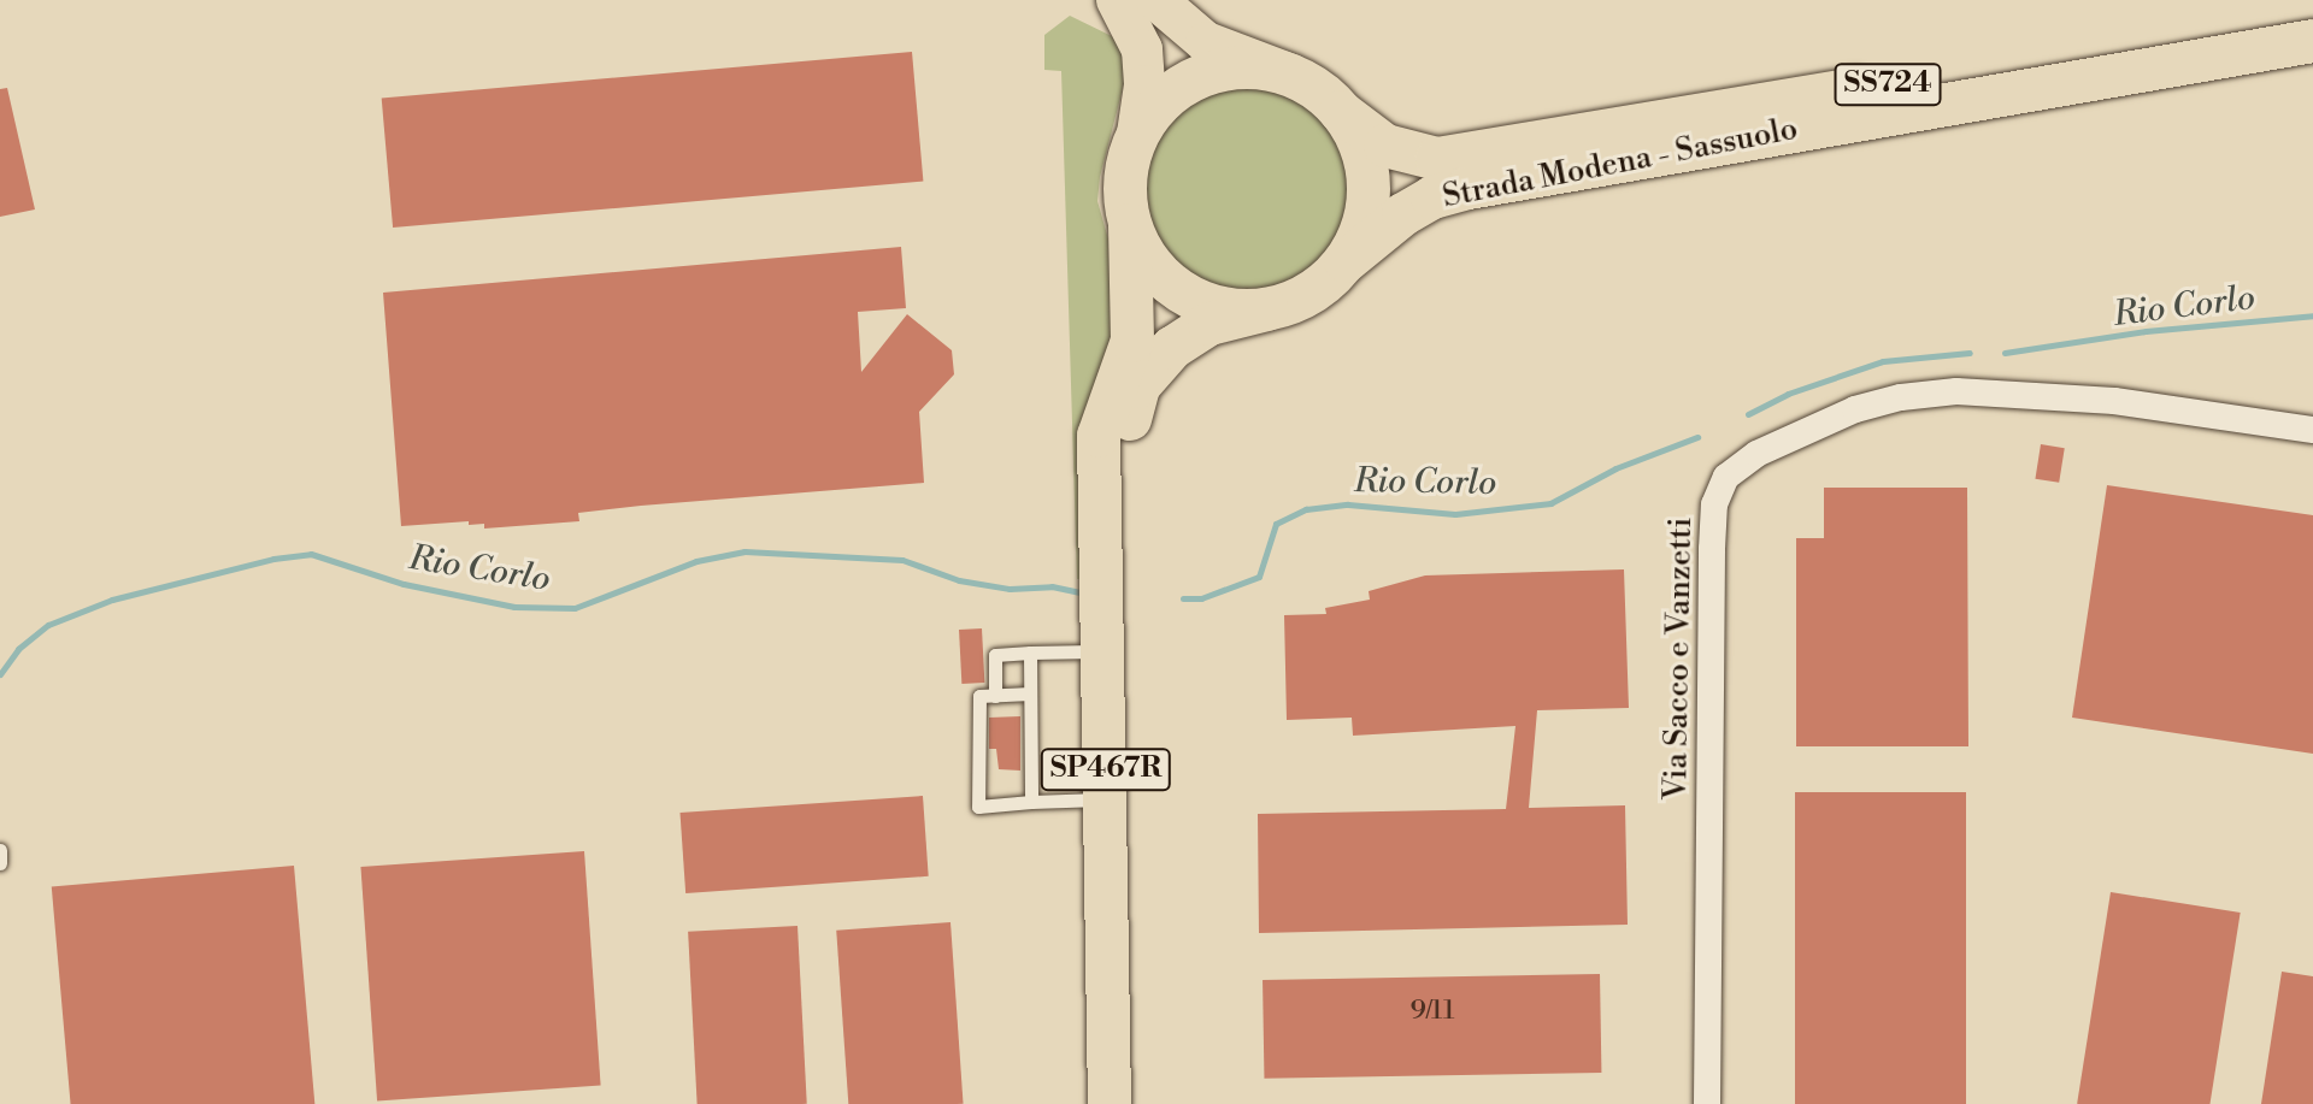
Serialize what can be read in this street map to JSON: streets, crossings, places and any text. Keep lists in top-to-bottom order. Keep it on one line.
{"streets":{"highway":["SS724","Strada Modena - Sassuolo","SP467R"],"street":["Via Sacco e Vanzetti"]},"crossings":[["Strada Modena - Sassuolo","SP467R"]],"water":["Rio Corlo"],"house_numbers":["9/11"]}
